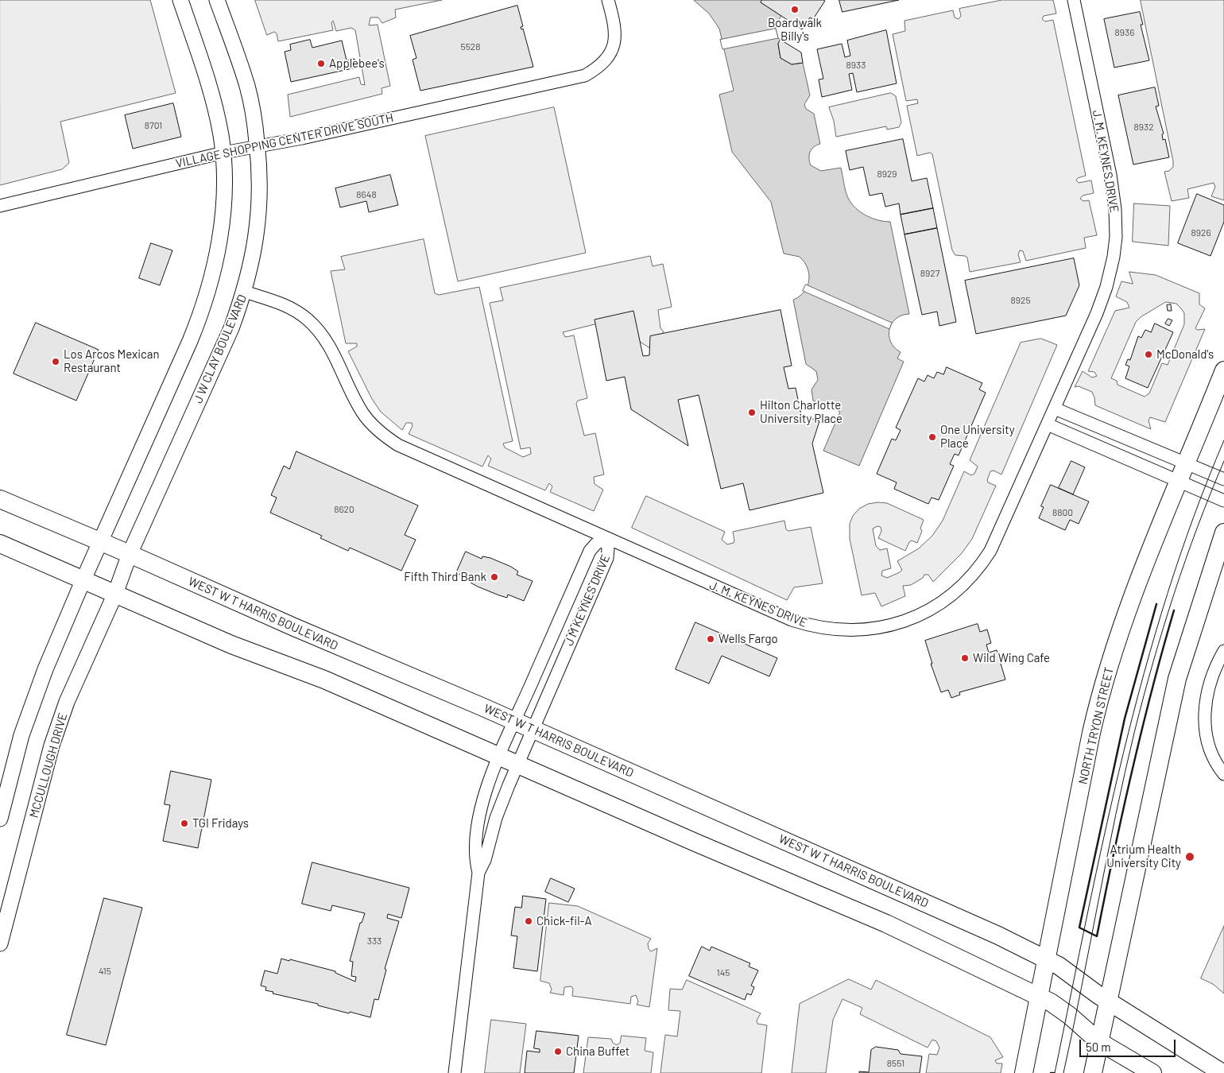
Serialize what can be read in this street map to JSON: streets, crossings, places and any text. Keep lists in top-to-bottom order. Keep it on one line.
{"streets":{"main road":["WEST W T HARRIS BOULEVARD","NORTH TRYON STREET"],"street":["VILLAGE SHOPPING CENTER DRIVE SOUTH","J. M. KEYNES DRIVE","J W CLAY BOULEVARD","J M KEYNES DRIVE","MCCULLOUGH DRIVE"]},"crossings":[["VILLAGE SHOPPING CENTER DRIVE SOUTH","J W CLAY BOULEVARD"],["J. M. KEYNES DRIVE","J W CLAY BOULEVARD"],["J. M. KEYNES DRIVE","J M KEYNES DRIVE"],["J W CLAY BOULEVARD","WEST W T HARRIS BOULEVARD"],["J W CLAY BOULEVARD","MCCULLOUGH DRIVE"],["J M KEYNES DRIVE","WEST W T HARRIS BOULEVARD"],["WEST W T HARRIS BOULEVARD","NORTH TRYON STREET"]],"places":["Boardwalk Billy's","Applebee's","McDonald's","Los Arcos Mexican Restaurant","Hilton Charlotte University Place","One University Place","Fifth Third Bank","Wells Fargo","Wild Wing Cafe","TGI Fridays","Atrium Health University City","Chick-fil-A","China Buffet"],"house_numbers":["8936","5528","8933","8701","8932","8929","8648","8926","8927","8925","8620","8800","333","415","145","8551"],"scale_bar":"50 m"}
